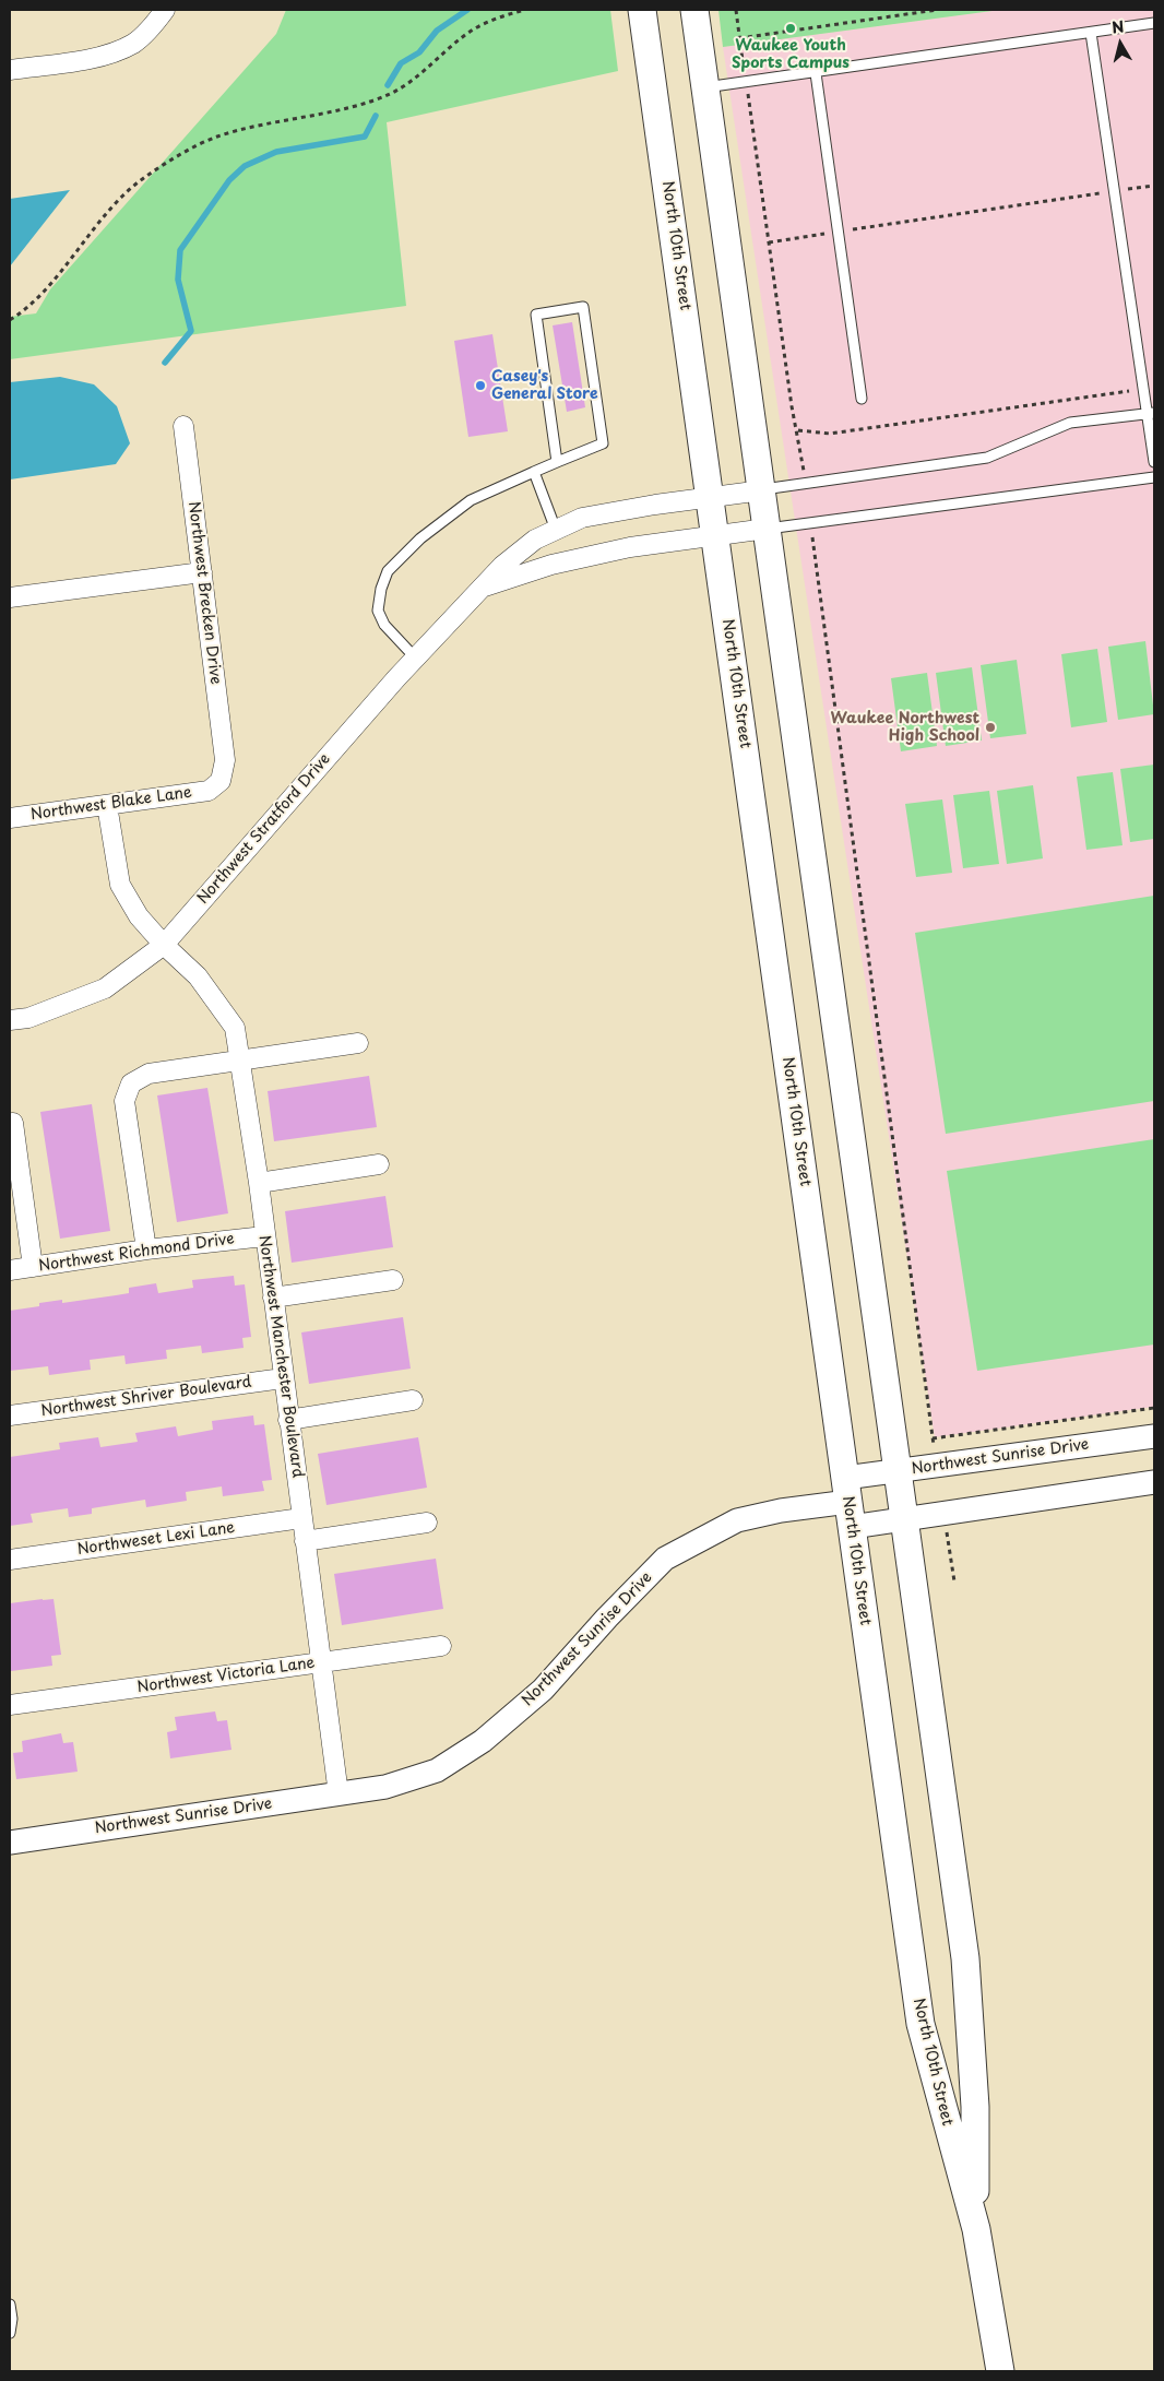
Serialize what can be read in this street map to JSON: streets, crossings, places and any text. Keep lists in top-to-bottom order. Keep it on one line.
{"streets":{"main road":["North 10th Street"],"street":["Northwest Brecken Drive","Northwest Blake Lane","Northwest Stratford Drive","Northwest Richmond Drive","Northwest Manchester Boulevard","Northwest Shriver Boulevard","Northwest Sunrise Drive","Northweset Lexi Lane","Northwest Victoria Lane"]},"crossings":[["North 10th Street","Northwest Stratford Drive"],["North 10th Street","Northwest Sunrise Drive"],["Northwest Brecken Drive","Northwest Blake Lane"],["Northwest Blake Lane","Northwest Manchester Boulevard"],["Northwest Stratford Drive","Northwest Manchester Boulevard"],["Northwest Richmond Drive","Northwest Manchester Boulevard"],["Northwest Manchester Boulevard","Northwest Shriver Boulevard"],["Northwest Manchester Boulevard","Northwest Sunrise Drive"],["Northwest Manchester Boulevard","Northweset Lexi Lane"],["Northwest Manchester Boulevard","Northwest Victoria Lane"]],"places":["Waukee Youth Sports Campus","Casey's General Store","Waukee Northwest High School"],"north":"top"}
